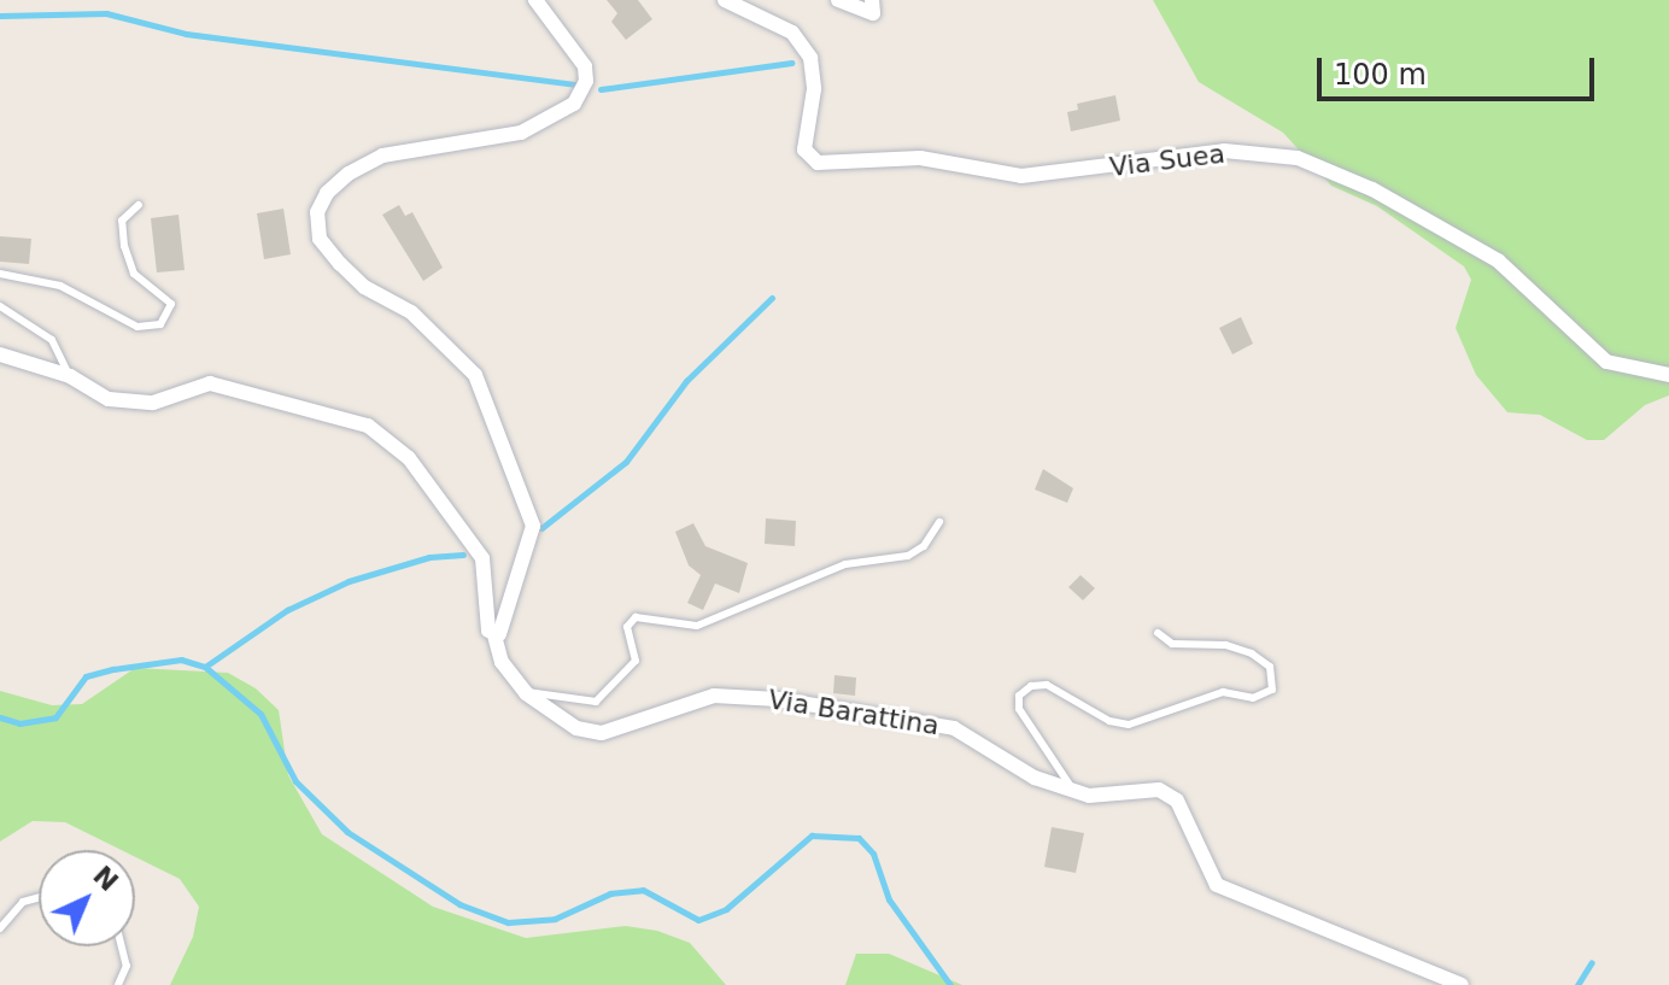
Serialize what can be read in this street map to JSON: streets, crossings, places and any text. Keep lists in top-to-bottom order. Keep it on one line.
{"streets":{"street":["Via Suea","Via Barattina"]},"scale_bar":"100 m","north":"top right"}
